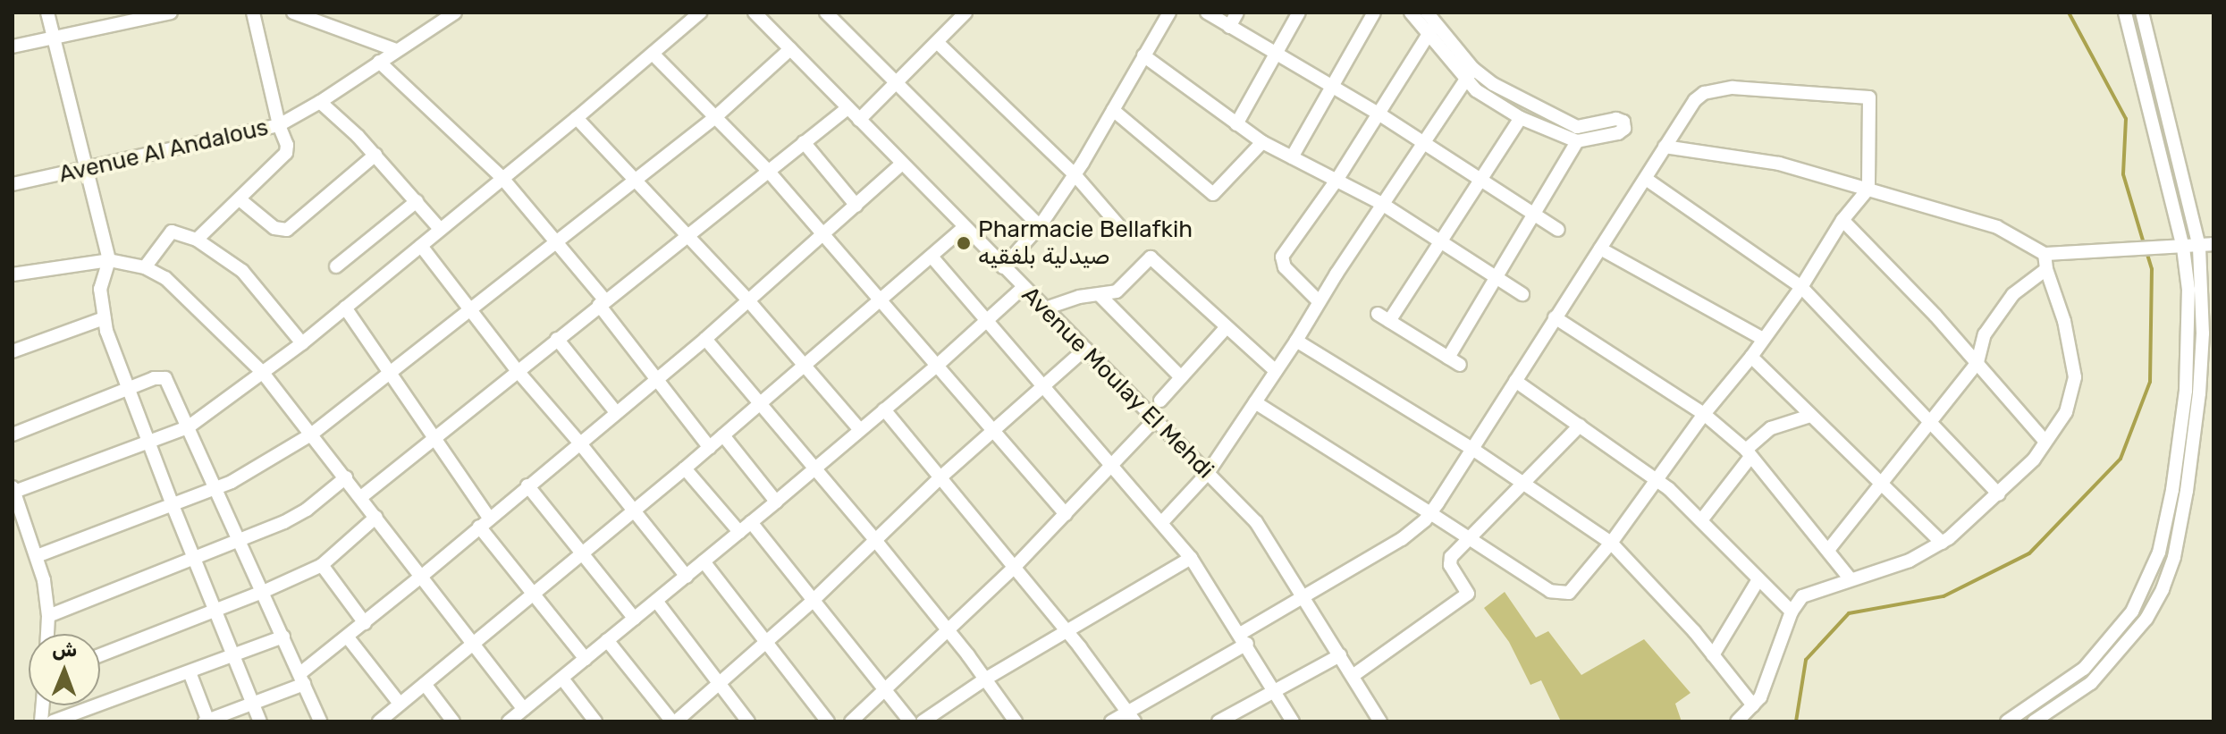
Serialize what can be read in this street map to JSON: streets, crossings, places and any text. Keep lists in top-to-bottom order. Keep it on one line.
{"streets":{"street":["Avenue Al Andalous","Avenue Moulay El Mehdi"]},"places":["Pharmacie Bellafkih صيدلية بلفقيه"],"north":"top"}
